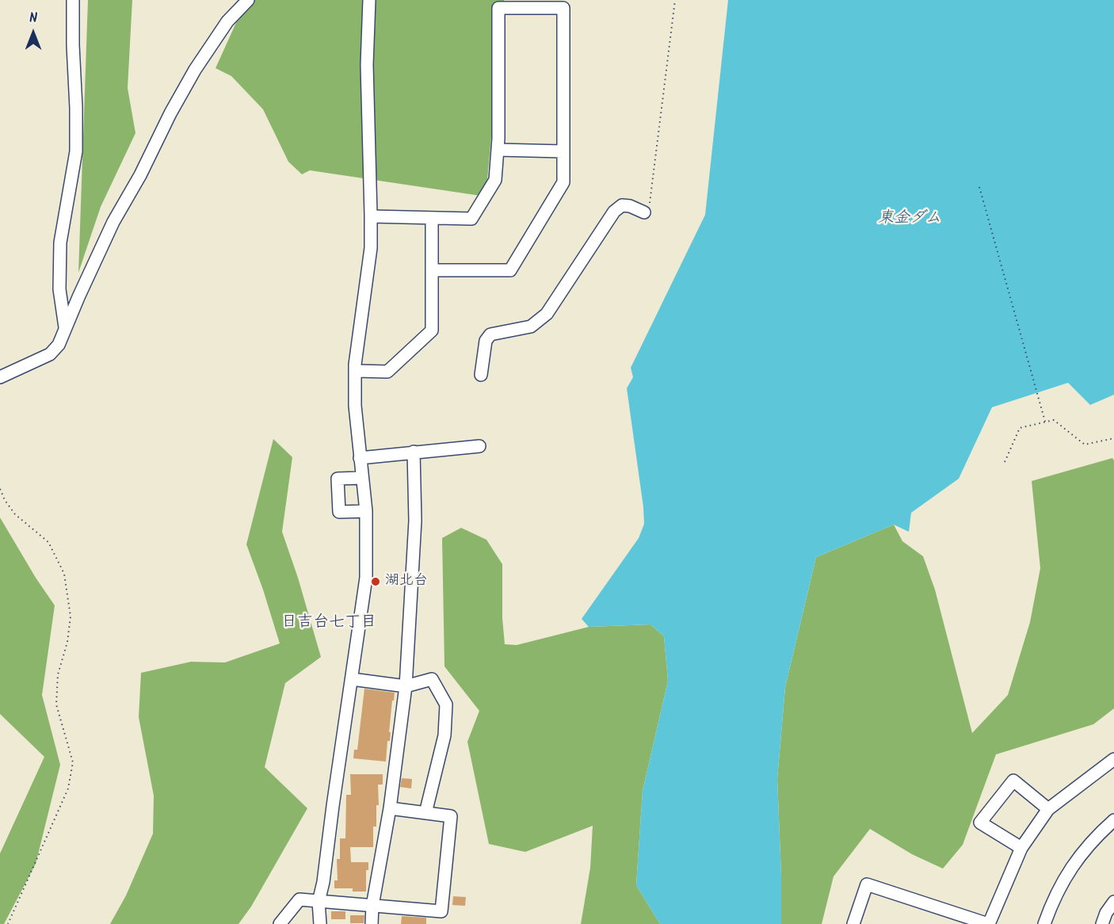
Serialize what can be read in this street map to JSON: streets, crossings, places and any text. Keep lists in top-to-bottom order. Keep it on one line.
{"districts":["日吉台七丁目"],"water":["東金ダム"],"places":["湖北台"],"north":"top"}
